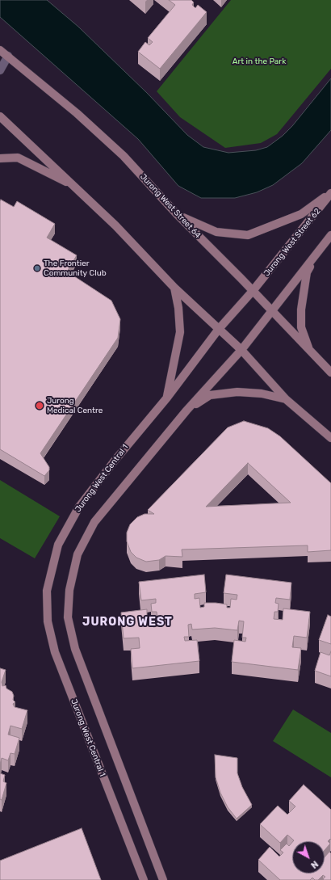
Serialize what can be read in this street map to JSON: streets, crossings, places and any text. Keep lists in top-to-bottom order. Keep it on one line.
{"streets":{"street":["Jurong West Street 64","Jurong West Street 62","Jurong West Central 1"]},"crossings":[["Jurong West Street 64","Jurong West Street 62"],["Jurong West Street 64","Jurong West Central 1"],["Jurong West Street 62","Jurong West Central 1"]],"districts":["JURONG WEST"],"parks":["Art in the Park"],"places":["The Frontier Community Club","Jurong Medical Centre"],"north":"bottom right"}
